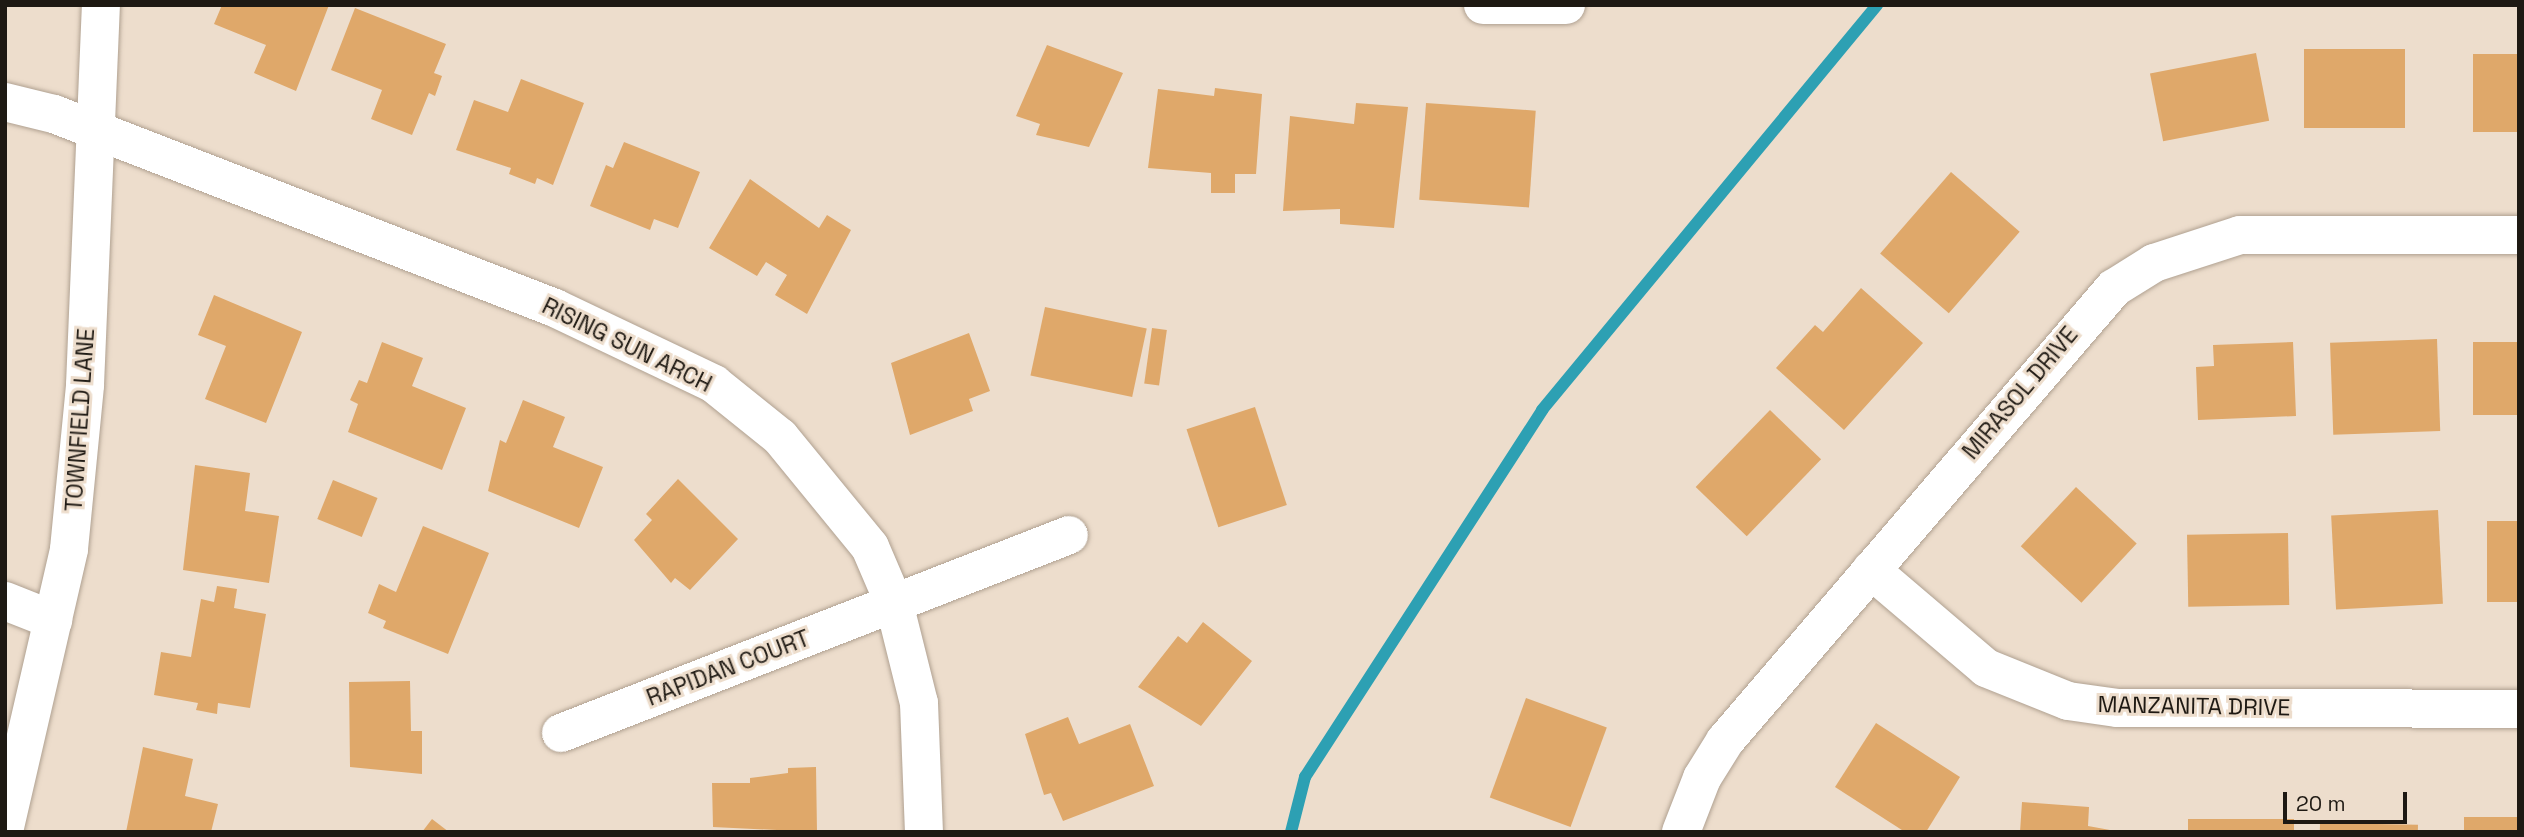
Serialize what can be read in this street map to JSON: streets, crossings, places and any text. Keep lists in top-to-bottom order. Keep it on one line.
{"streets":{"street":["RISING SUN ARCH","MIRASOL DRIVE","TOWNFIELD LANE","RAPIDAN COURT","MANZANITA DRIVE"]},"crossings":[["RISING SUN ARCH","TOWNFIELD LANE"],["RISING SUN ARCH","RAPIDAN COURT"],["MIRASOL DRIVE","MANZANITA DRIVE"]],"scale_bar":"20 m"}
